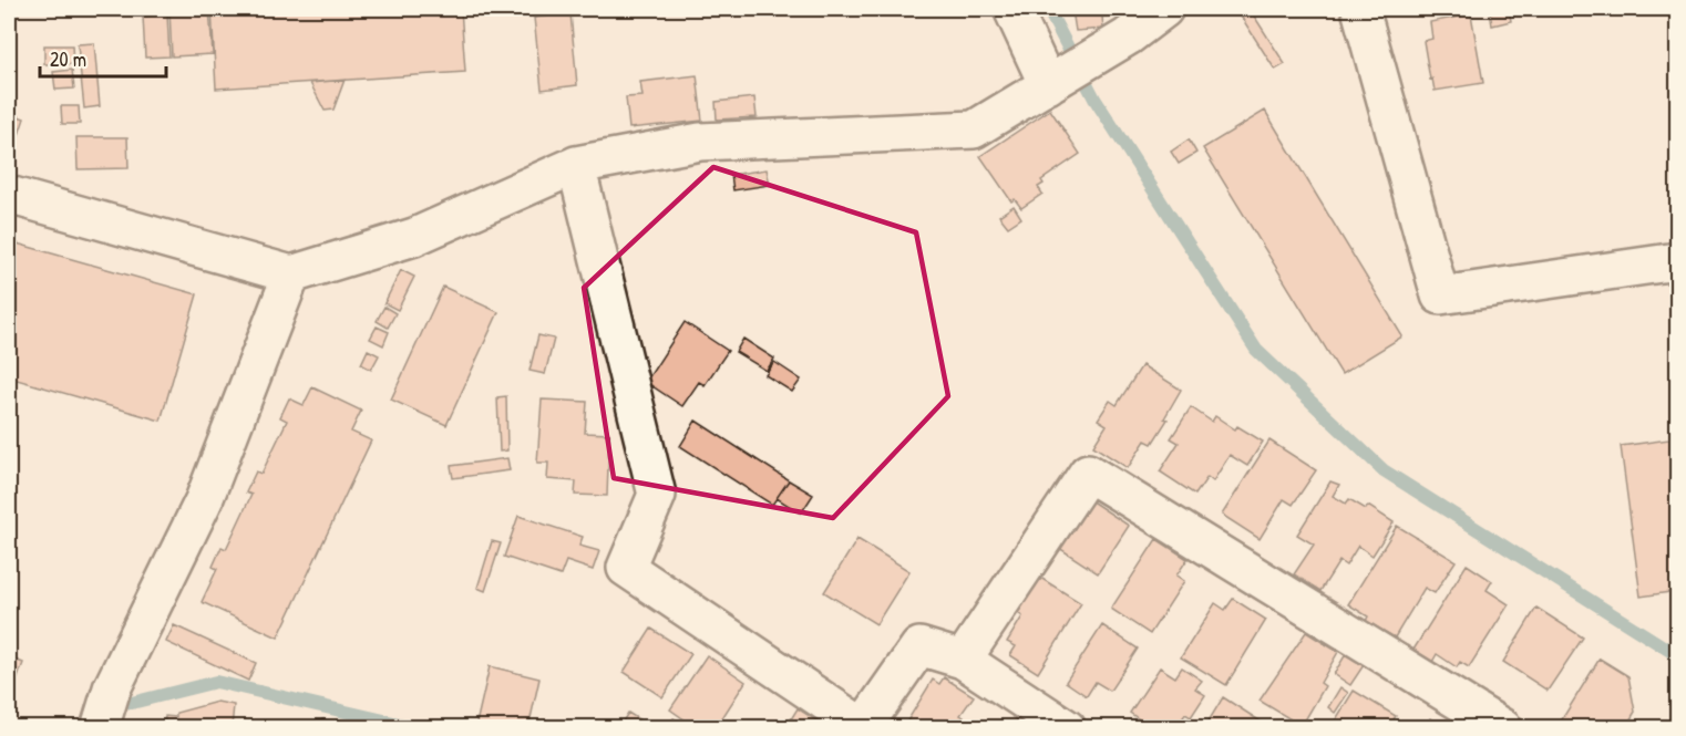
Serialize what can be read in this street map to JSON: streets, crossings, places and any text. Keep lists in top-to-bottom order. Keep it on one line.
{"scale_bar":"20 m"}
